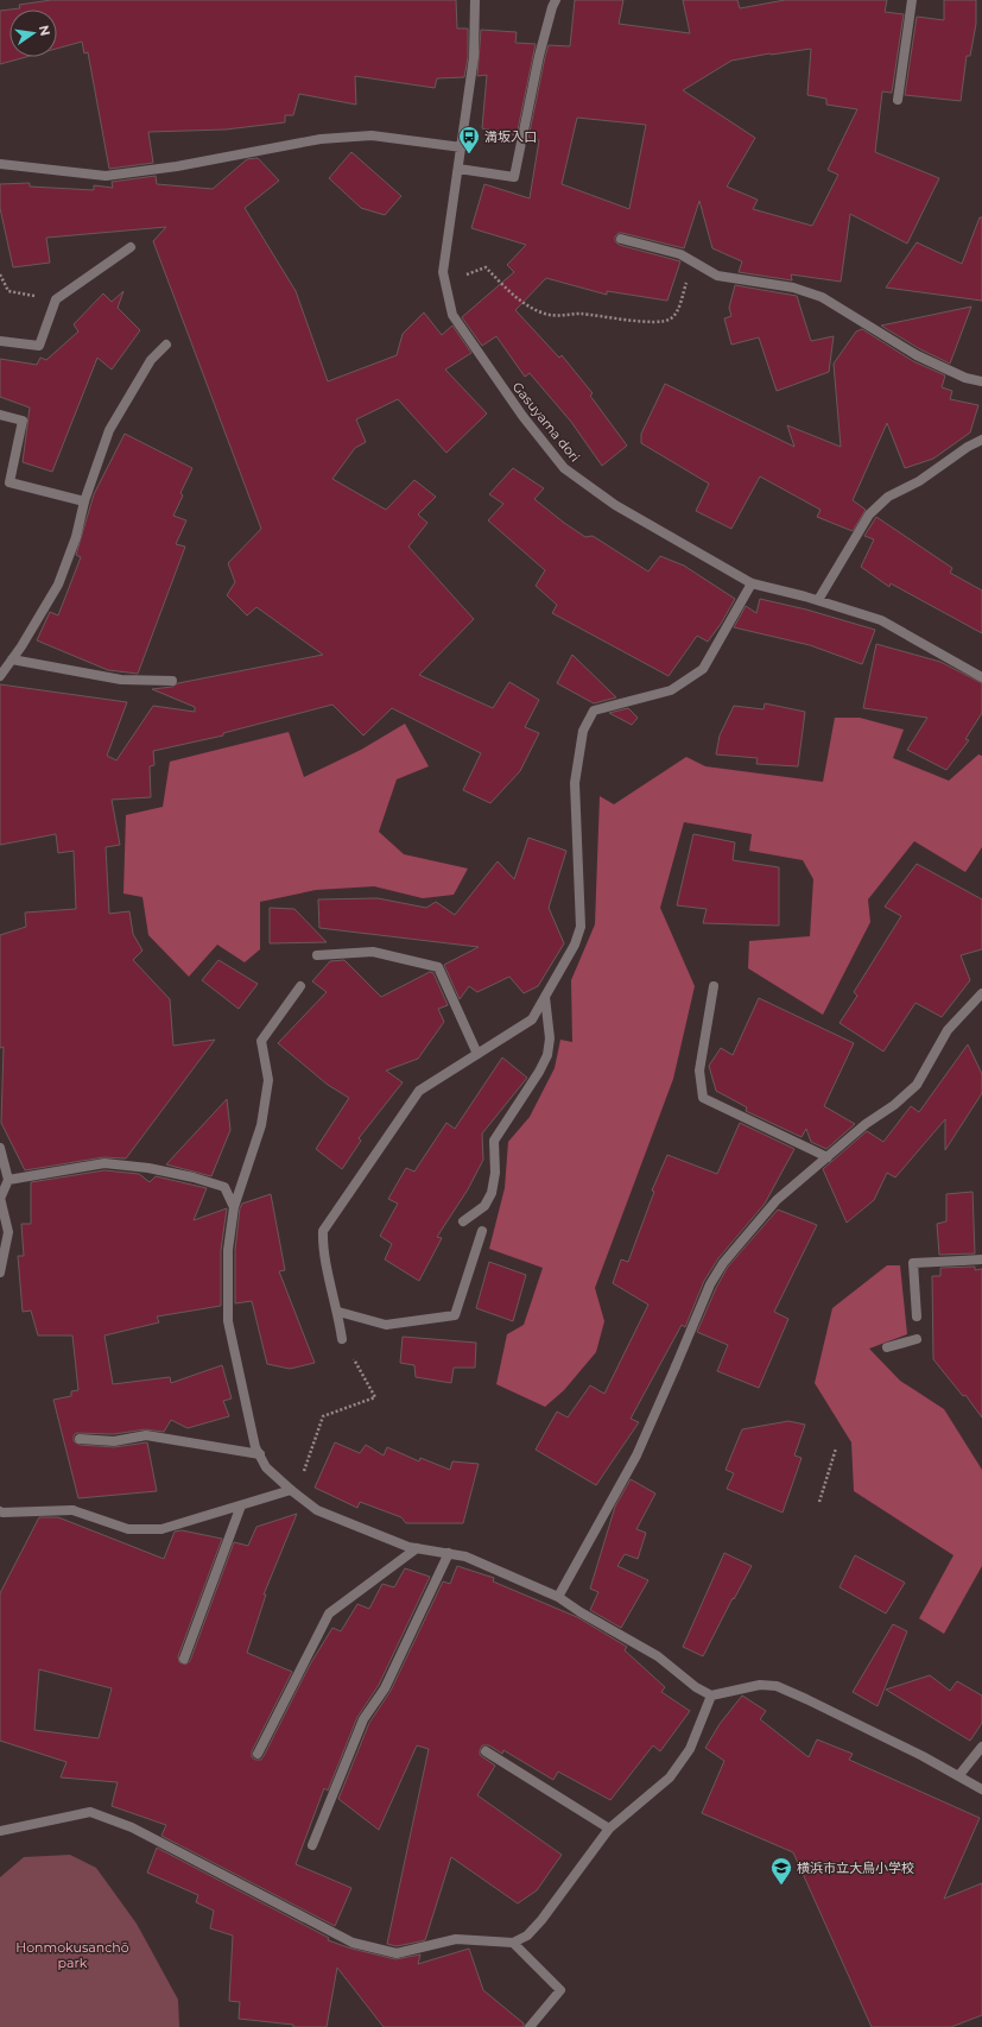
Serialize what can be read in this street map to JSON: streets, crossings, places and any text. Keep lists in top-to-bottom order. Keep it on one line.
{"streets":{"street":["Gasuyama dori"]},"parks":["Honmokusanchō park"],"places":{"bus stop":["満坂入口"],"school or university":["横浜市立大鳥小学校"]},"north":"right"}
